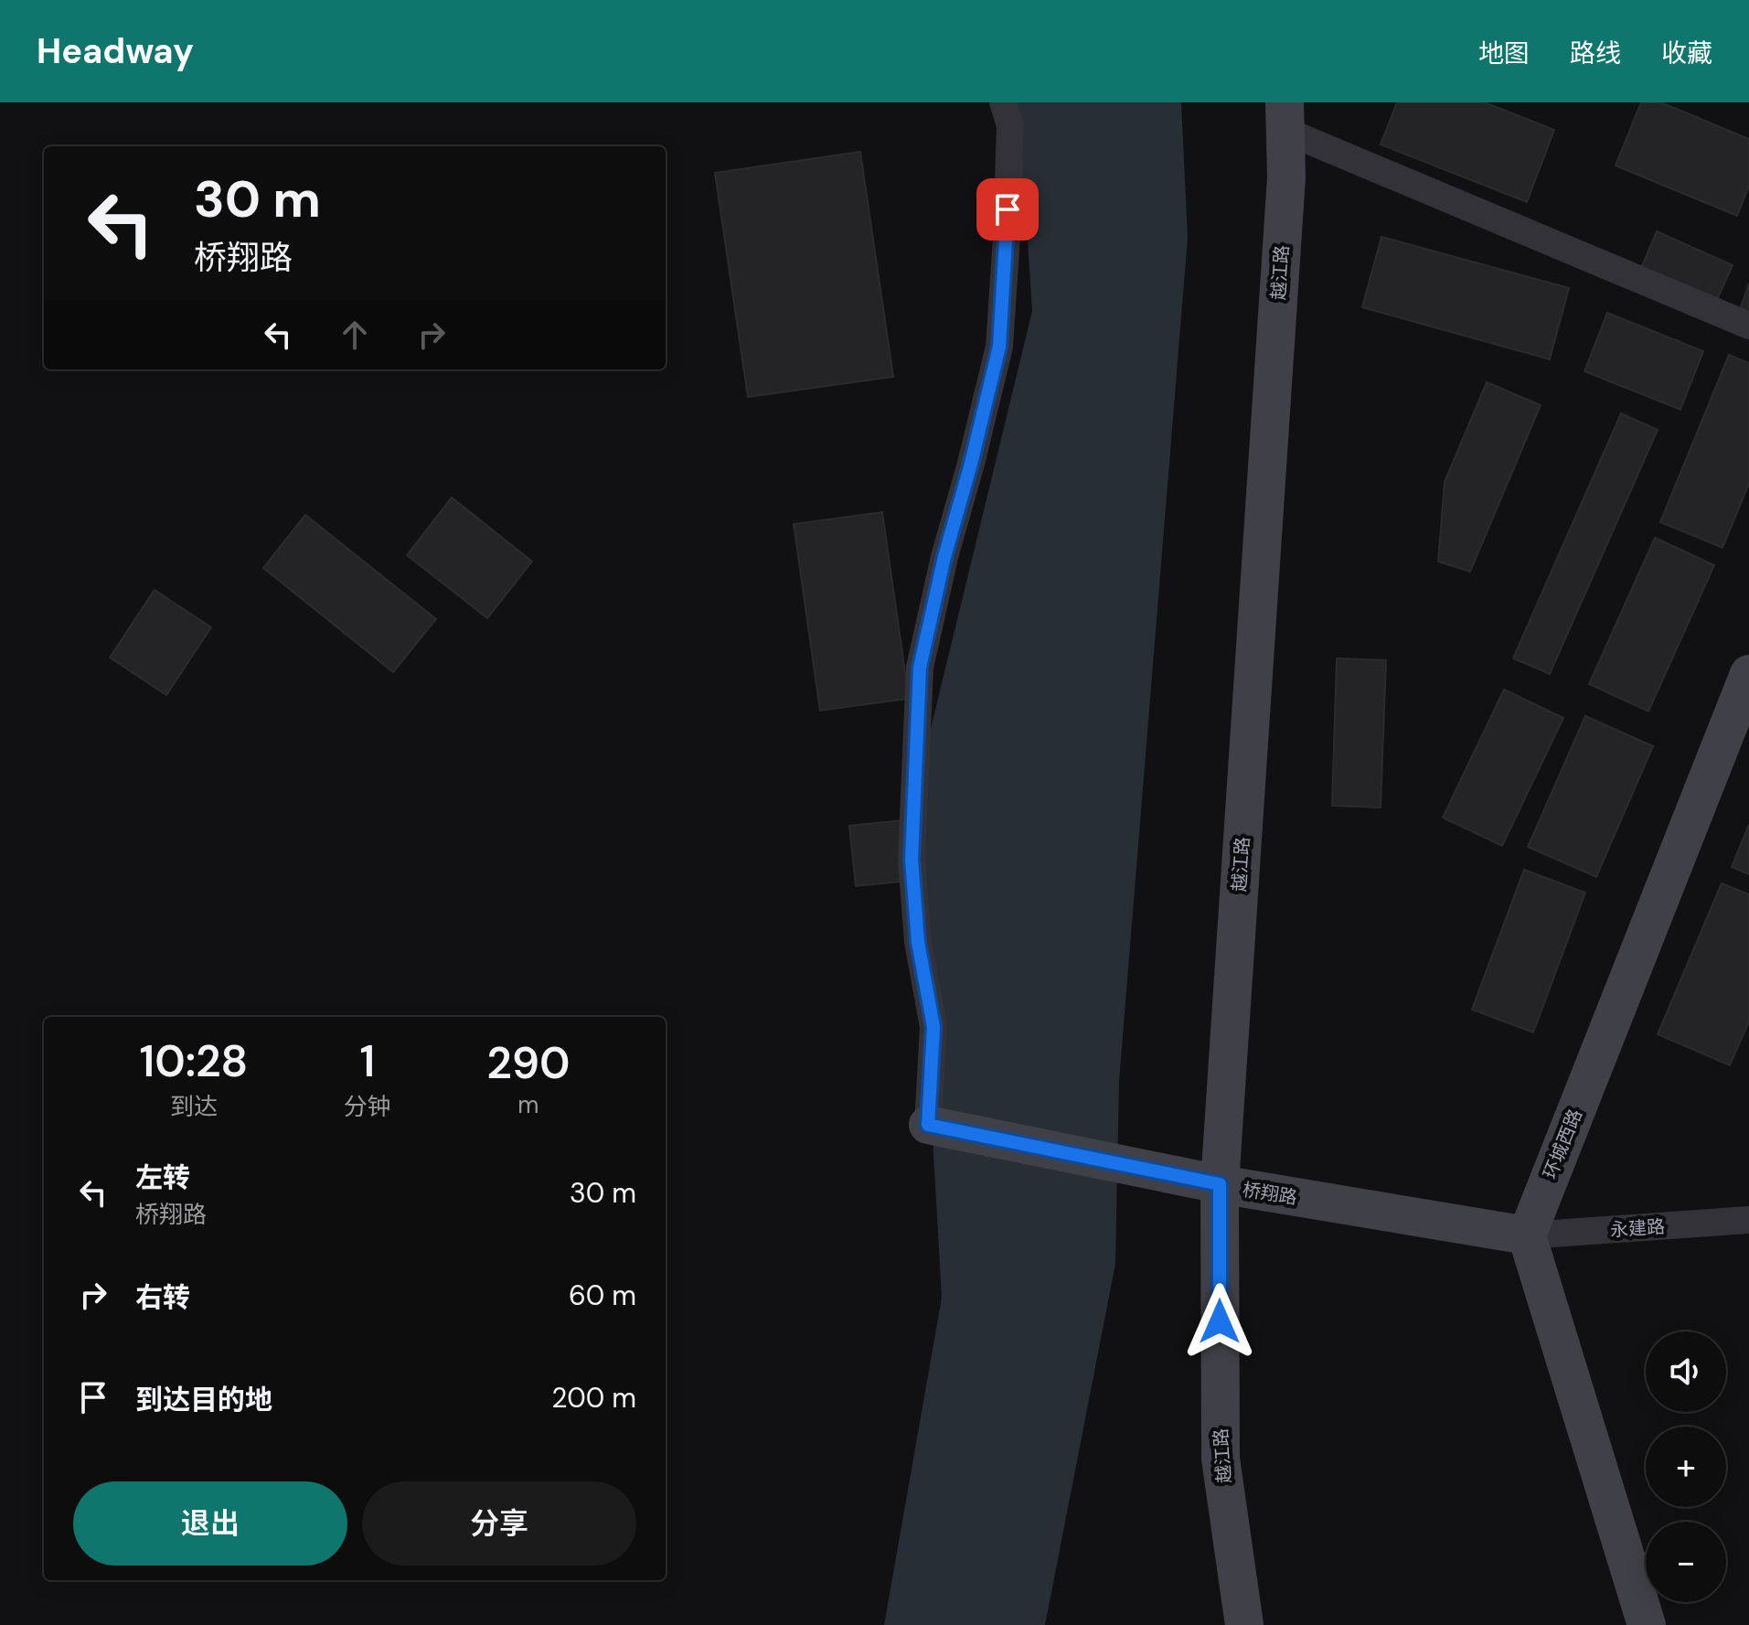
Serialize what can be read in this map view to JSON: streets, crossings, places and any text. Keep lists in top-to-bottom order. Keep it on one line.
{"streets":{"street":["越江路","环城西路","桥翔路","永建路"]},"crossings":[["越江路","桥翔路"],["环城西路","桥翔路"],["环城西路","永建路"],["桥翔路","永建路"]],"page":{"header":"Headway","nav":["地图","路线","收藏"],"turn":["30 m","桥翔路"],"eta":["10:28","到达","1","分钟","290","m"],"list":[{"name":"左转","note":"桥翔路","value":"30 m"},{"name":"右转","value":"60 m"},{"name":"到达目的地","value":"200 m"}],"map_buttons":["+","−"],"buttons":["退出","分享"]}}
